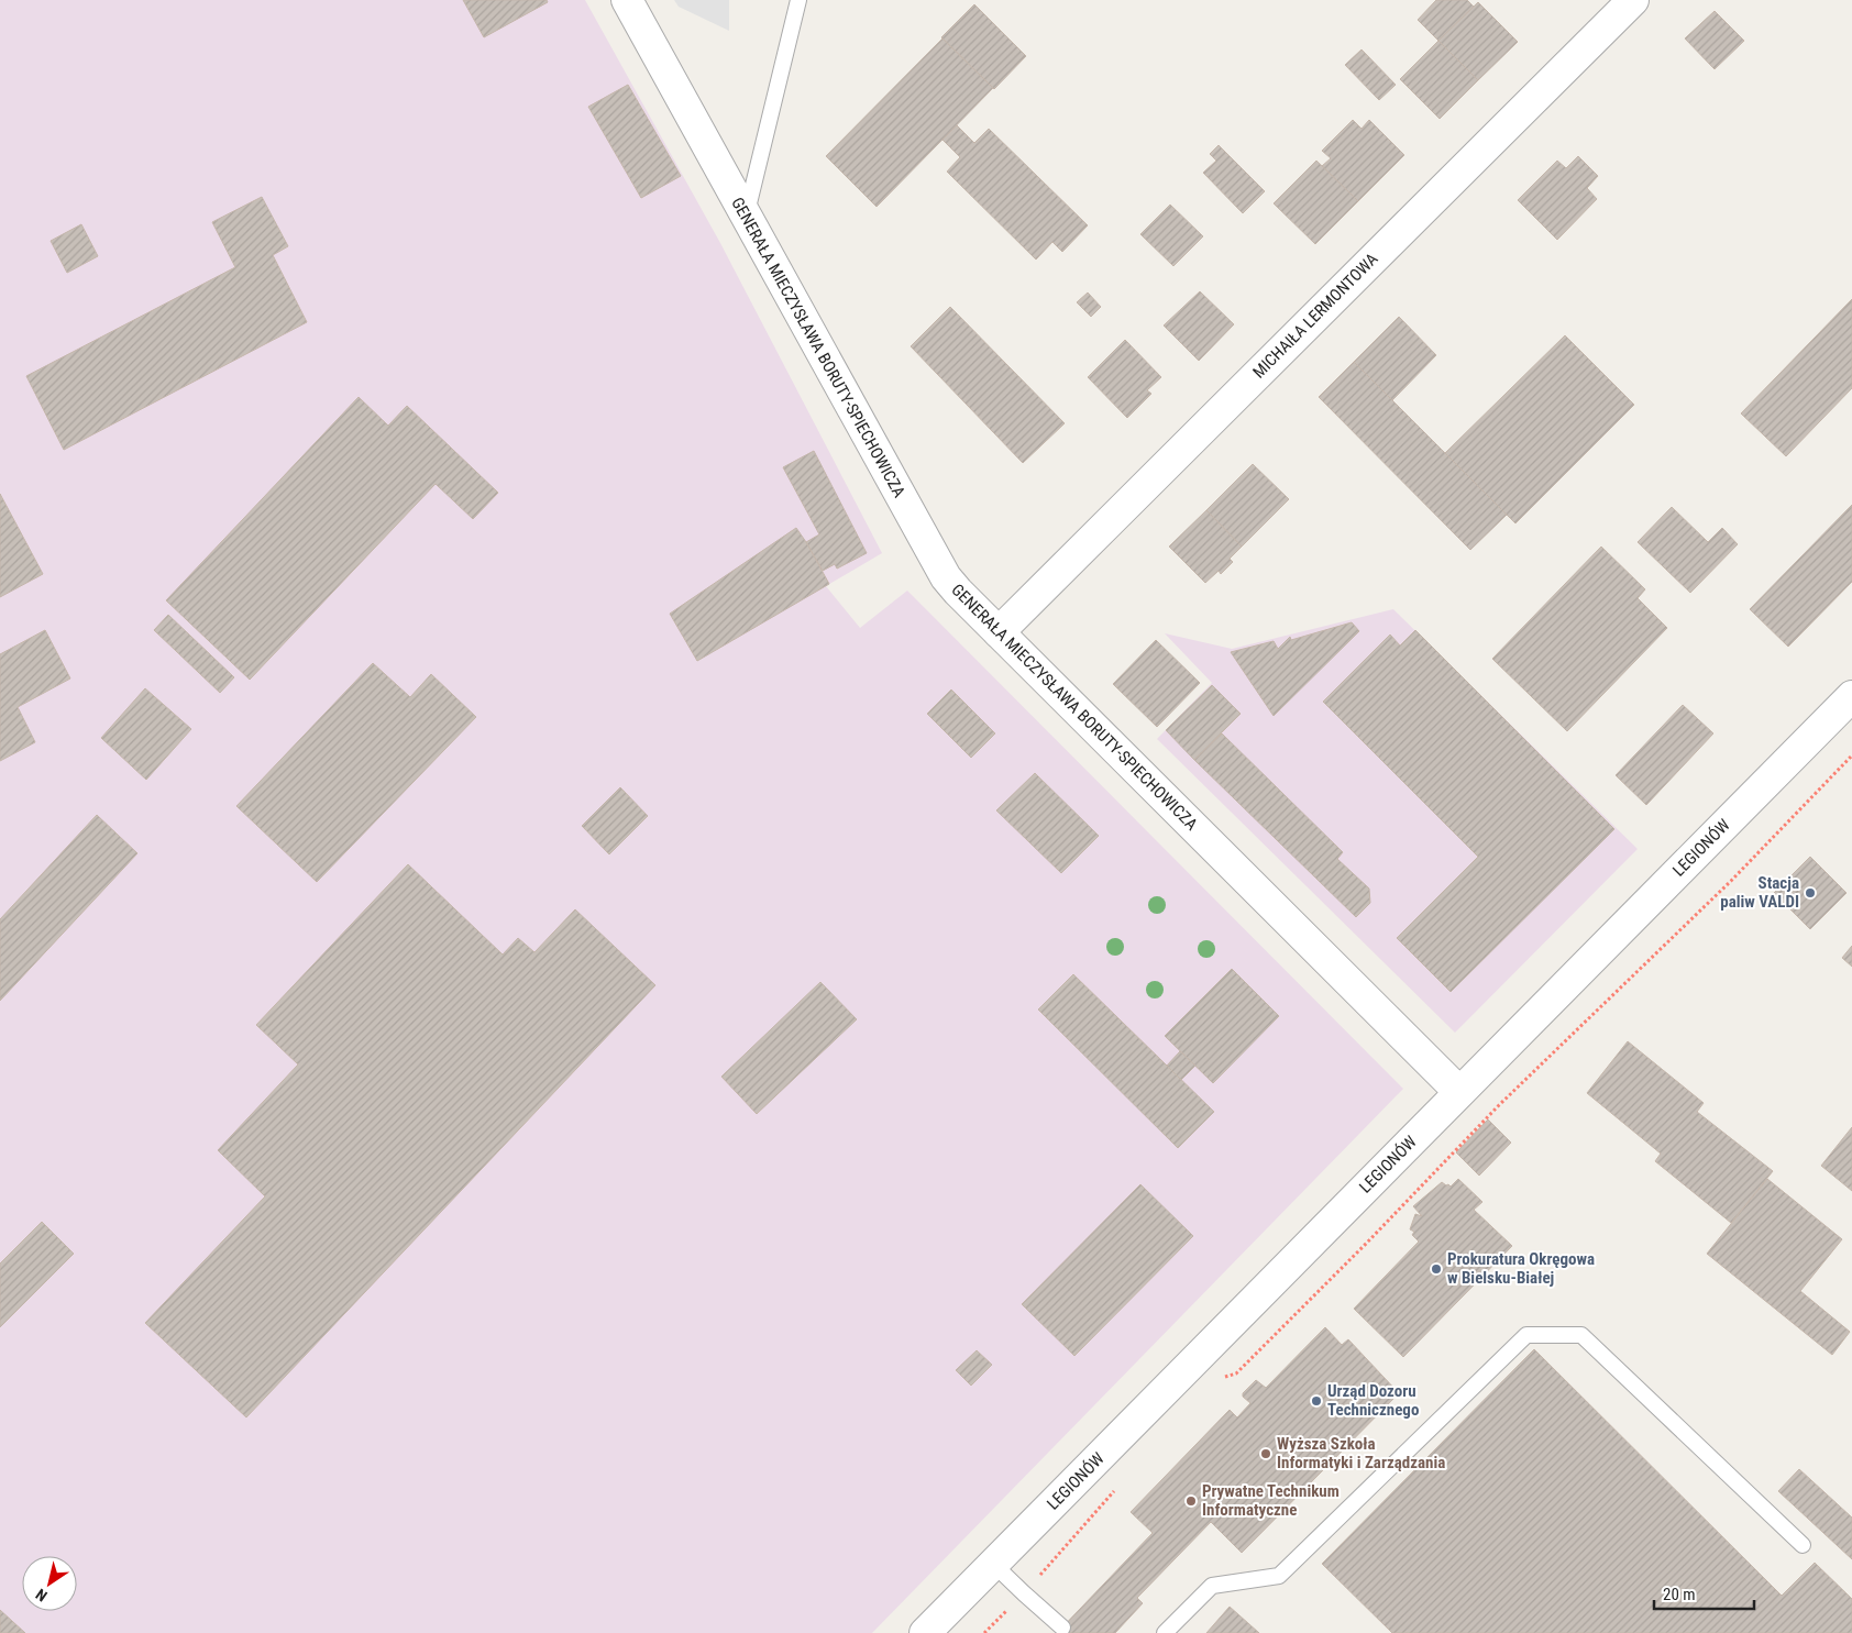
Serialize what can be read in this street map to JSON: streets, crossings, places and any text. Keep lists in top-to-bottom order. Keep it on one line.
{"streets":{"street":["MICHAIŁA LERMONTOWA","GENERAŁA MIECZYSŁAWA BORUTY-SPIECHOWICZA","LEGIONÓW"]},"crossings":[["MICHAIŁA LERMONTOWA","GENERAŁA MIECZYSŁAWA BORUTY-SPIECHOWICZA"],["GENERAŁA MIECZYSŁAWA BORUTY-SPIECHOWICZA","LEGIONÓW"]],"places":["Stacja paliw VALDI","Prokuratura Okręgowa w Bielsku-Białej","Urząd Dozoru Technicznego","Wyższa Szkoła Informatyki i Zarządzania","Prywatne Technikum Informatyczne"],"scale_bar":"20 m","north":"bottom left"}
